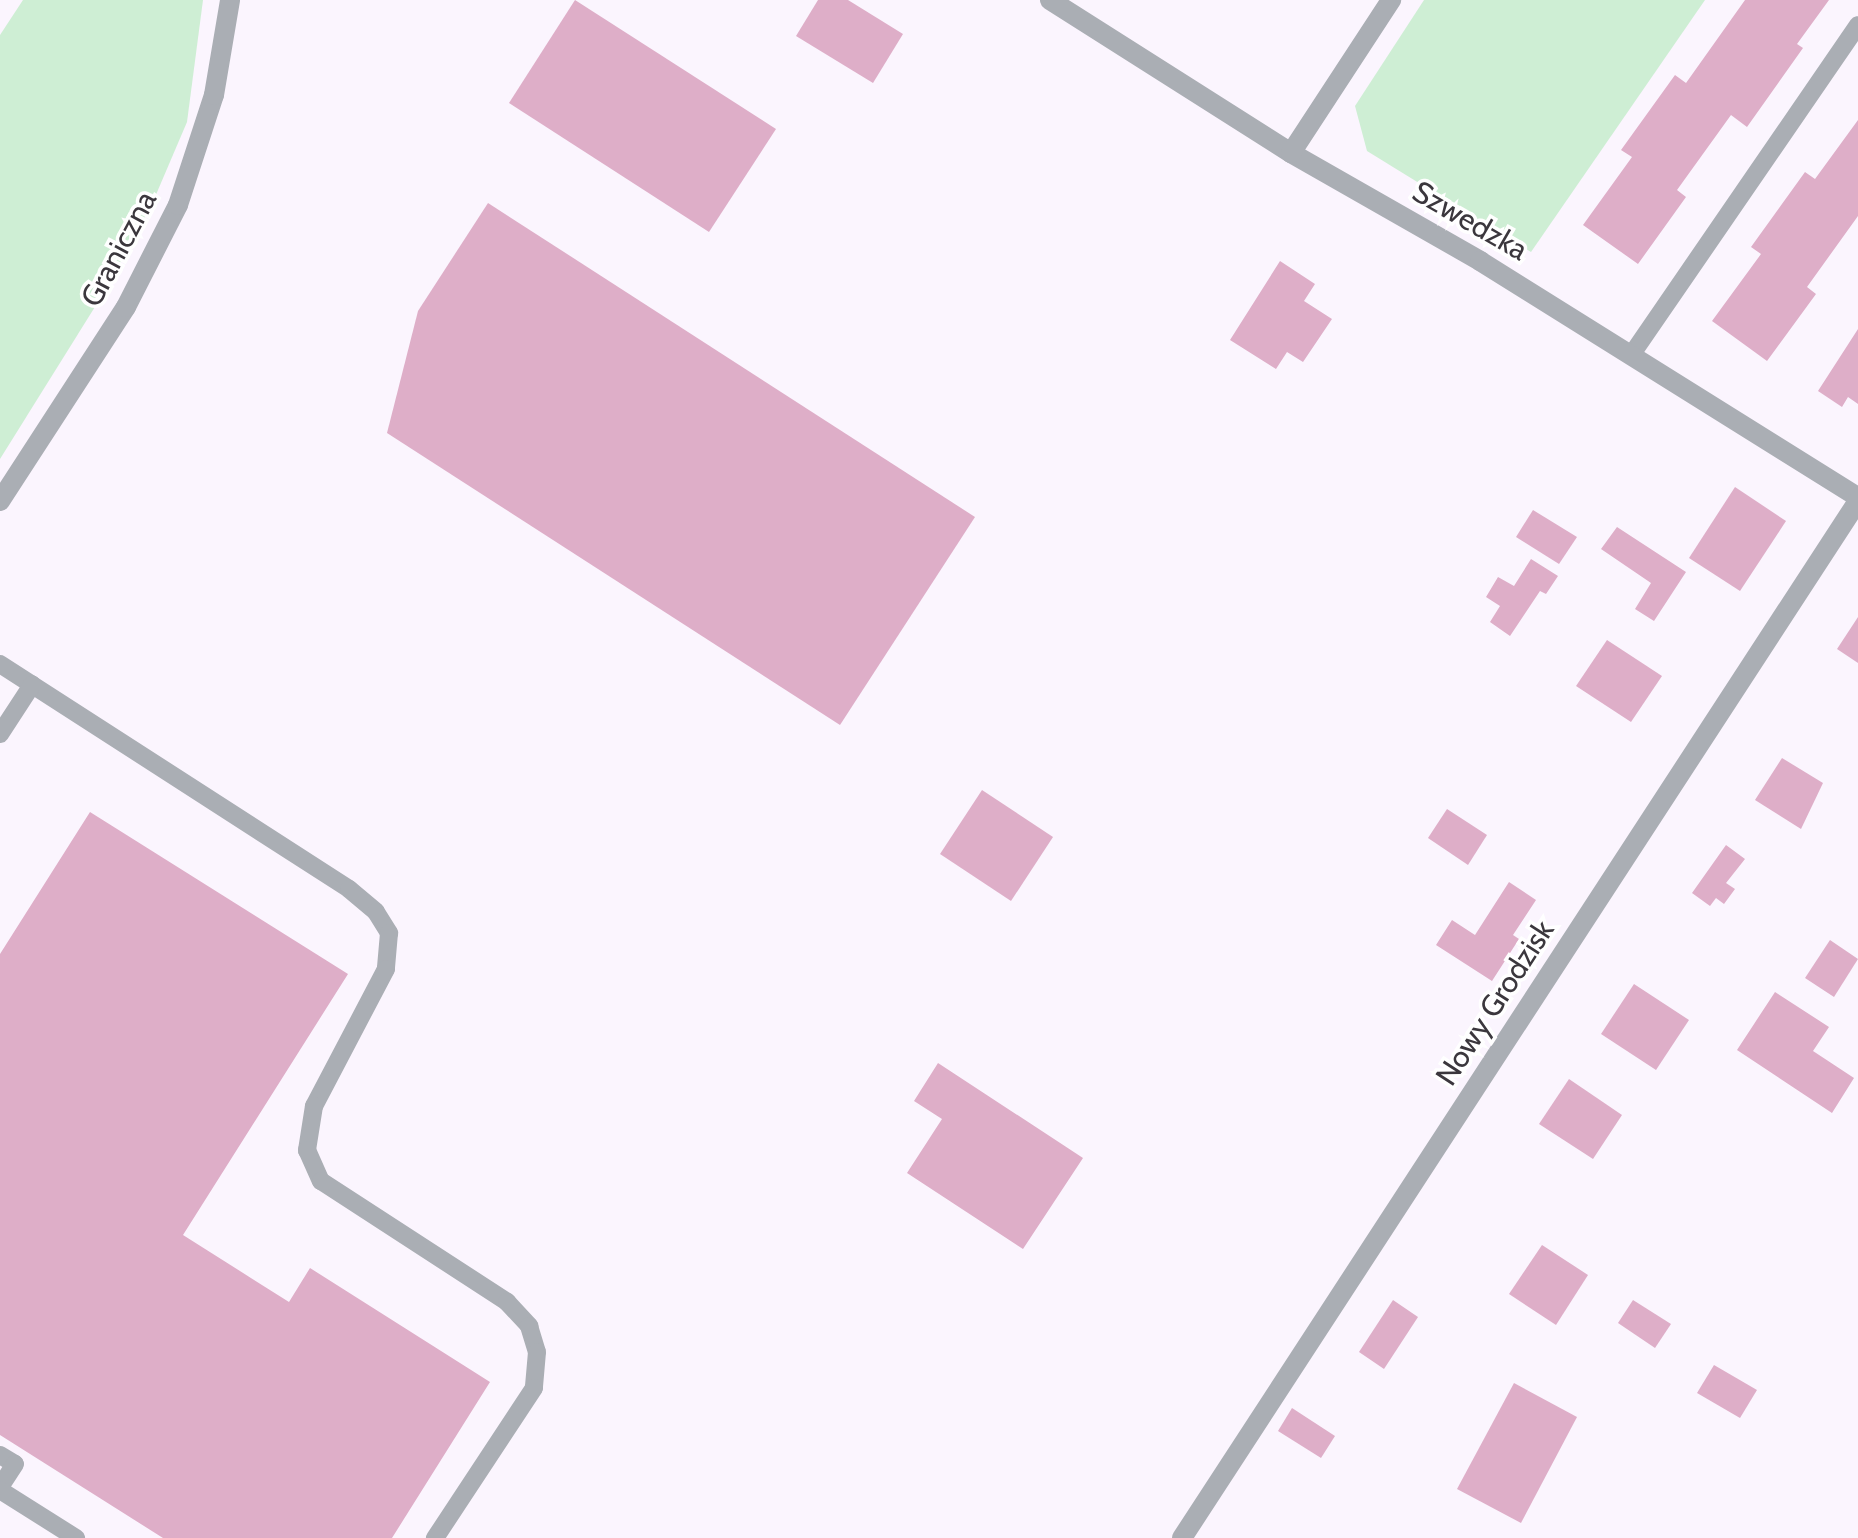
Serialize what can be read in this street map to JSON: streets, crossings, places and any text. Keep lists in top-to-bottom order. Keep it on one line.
{"streets":{"street":["Szwedzka","Graniczna","Nowy Grodzisk"]},"crossings":[["Szwedzka","Nowy Grodzisk"]]}
